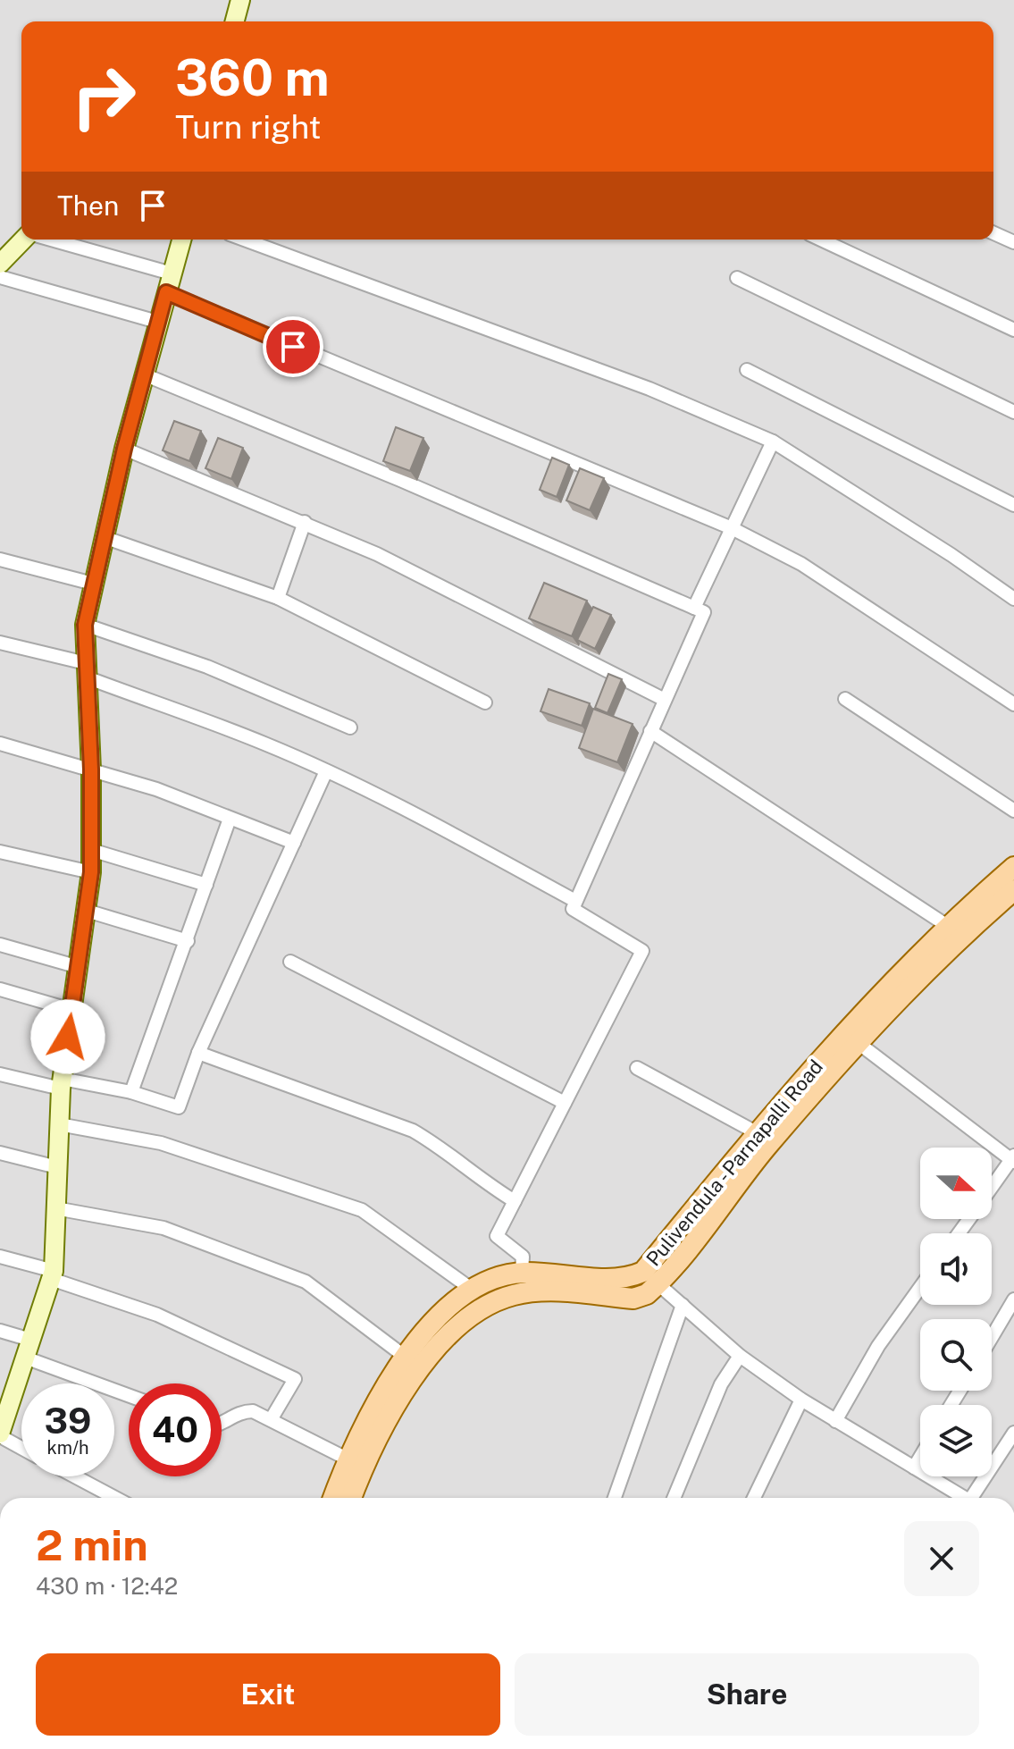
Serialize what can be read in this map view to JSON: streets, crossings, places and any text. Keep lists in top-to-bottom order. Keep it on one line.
{"streets":{"main road":["Pulivendula - Parnapalli Road"]},"north":"right","page":{"turn":["360 m","Turn right"],"then":"Then","speed":"39 km/h","limit":"40","heading":["2 min","430 m · 12:42"],"buttons":["Exit","Share"]}}
